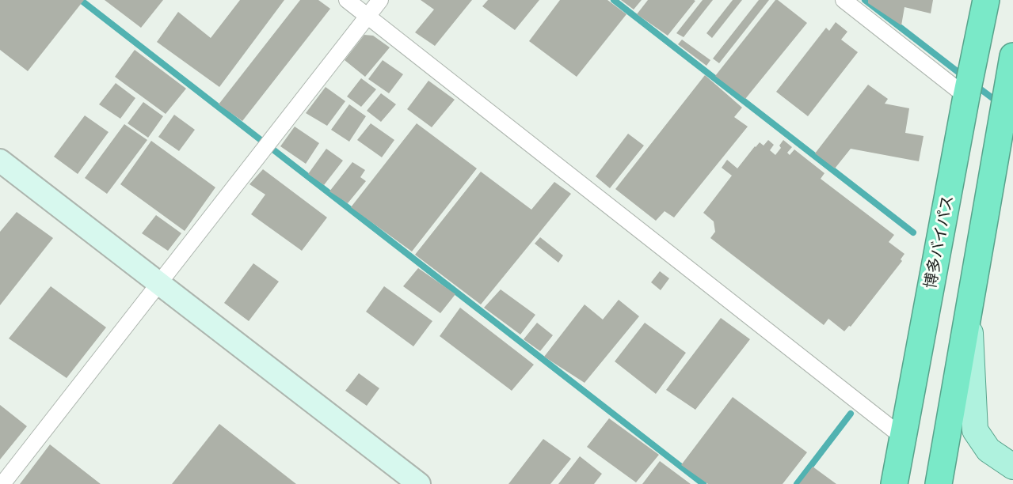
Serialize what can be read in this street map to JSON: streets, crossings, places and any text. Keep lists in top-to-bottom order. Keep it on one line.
{"streets":{"highway":["博多バイパス"]}}
